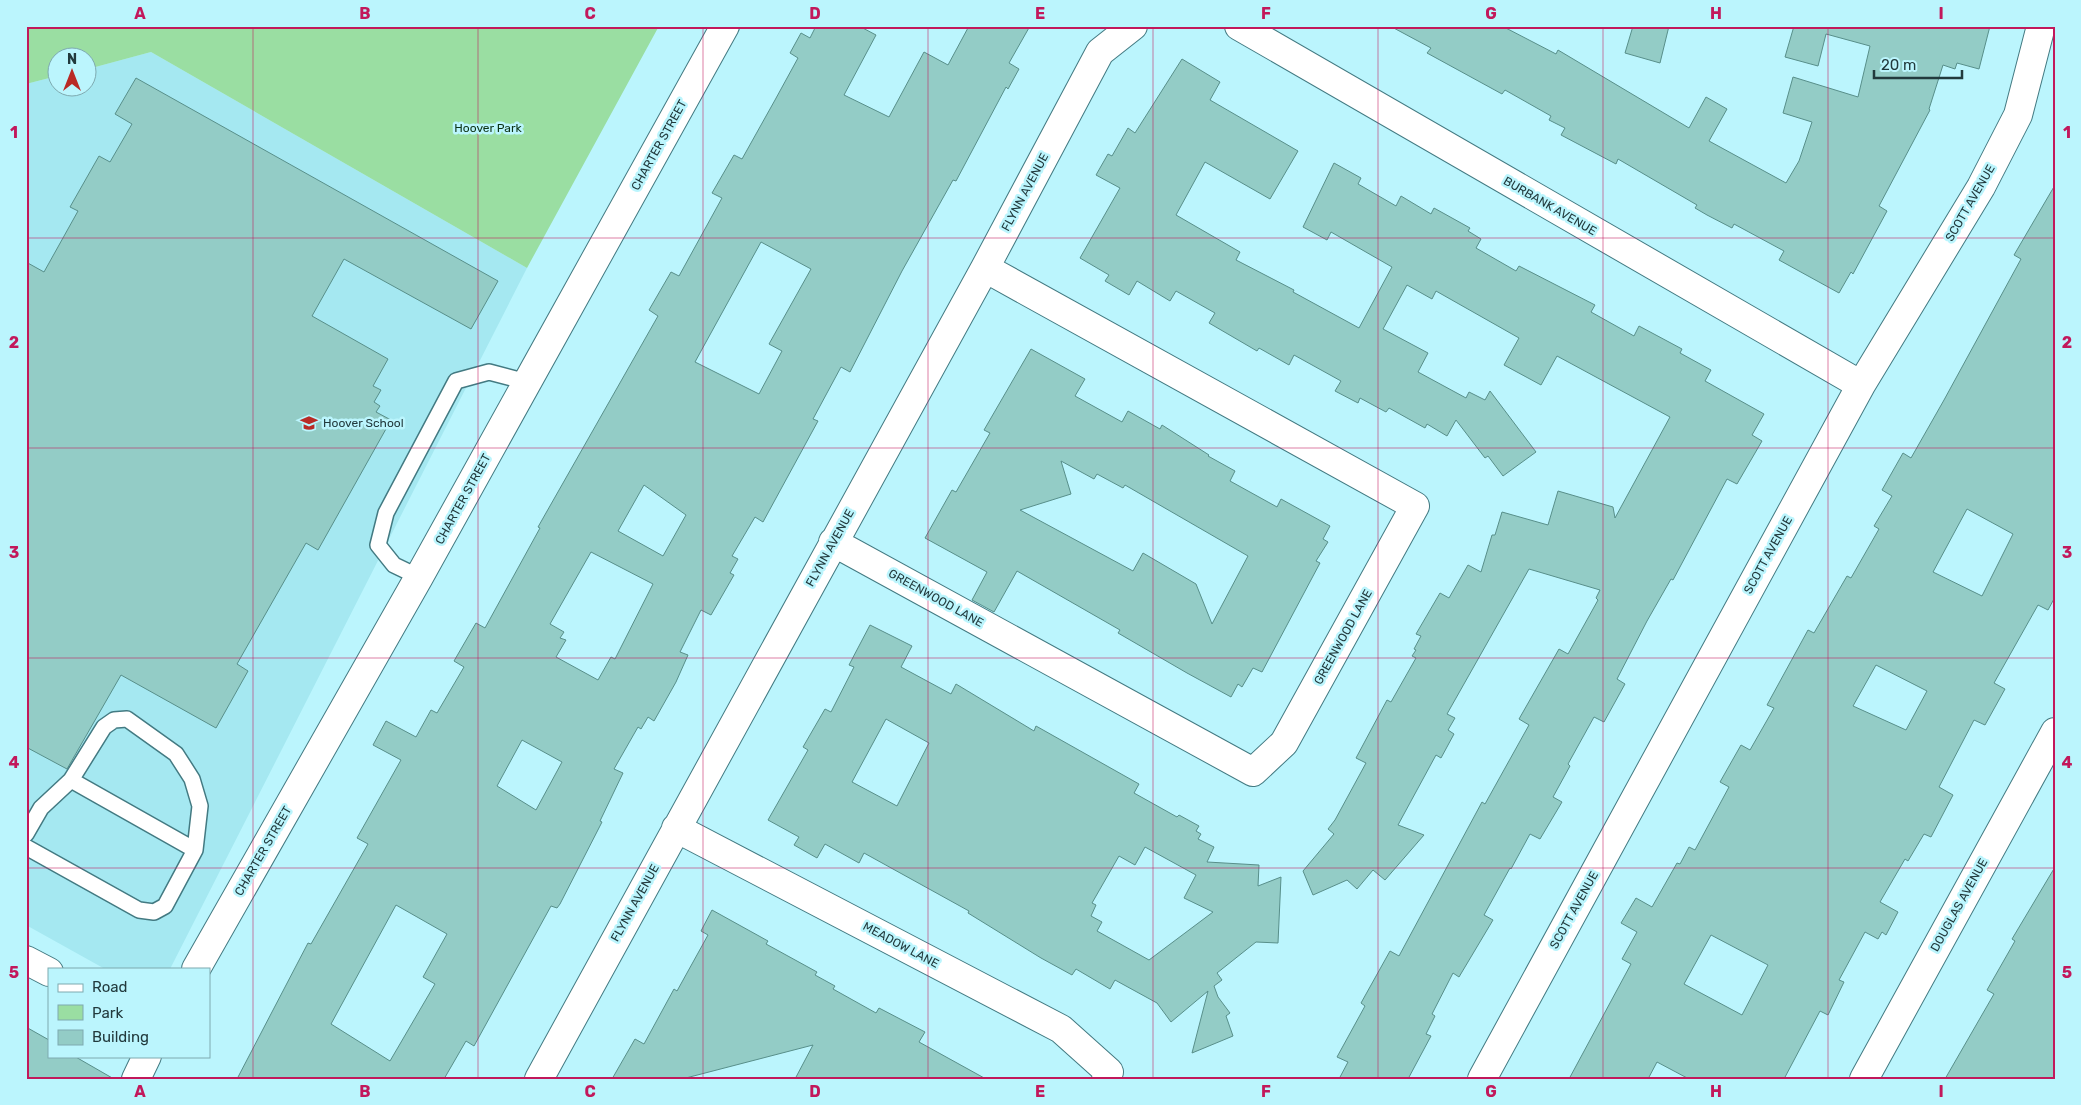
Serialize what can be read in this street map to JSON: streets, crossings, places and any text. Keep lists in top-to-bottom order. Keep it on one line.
{"streets":{"street":["CHARTER STREET","FLYNN AVENUE","SCOTT AVENUE","BURBANK AVENUE","GREENWOOD LANE","DOUGLAS AVENUE","MEADOW LANE"]},"crossings":[["FLYNN AVENUE","GREENWOOD LANE"],["FLYNN AVENUE","MEADOW LANE"],["SCOTT AVENUE","BURBANK AVENUE"]],"parks":["Hoover Park"],"places":{"school or university":["Hoover School"]},"legend":["Road","Park","Building"],"scale_bar":"20 m","north":"top","grid":{"columns":["A","B","C","D","E","F","G","H","I"],"rows":["1","2","3","4","5"]}}
